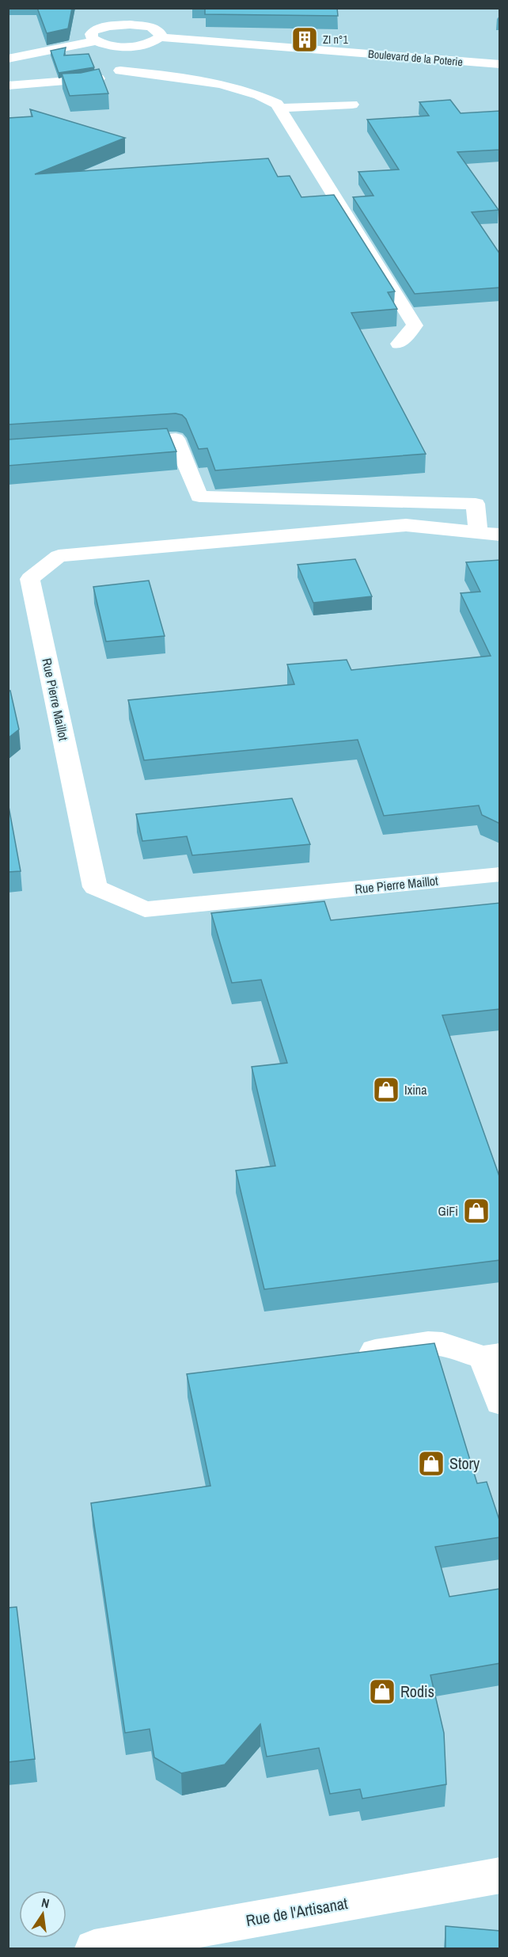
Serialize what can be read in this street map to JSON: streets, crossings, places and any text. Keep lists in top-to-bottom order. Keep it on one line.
{"streets":{"street":["Boulevard de la Poterie","Rue Pierre Maillot","Rue de l'Artisanat"]},"places":{"building":["ZI n°1"],"shop":["Ixina","GiFi","Story","Rodis"]},"north":"top"}
